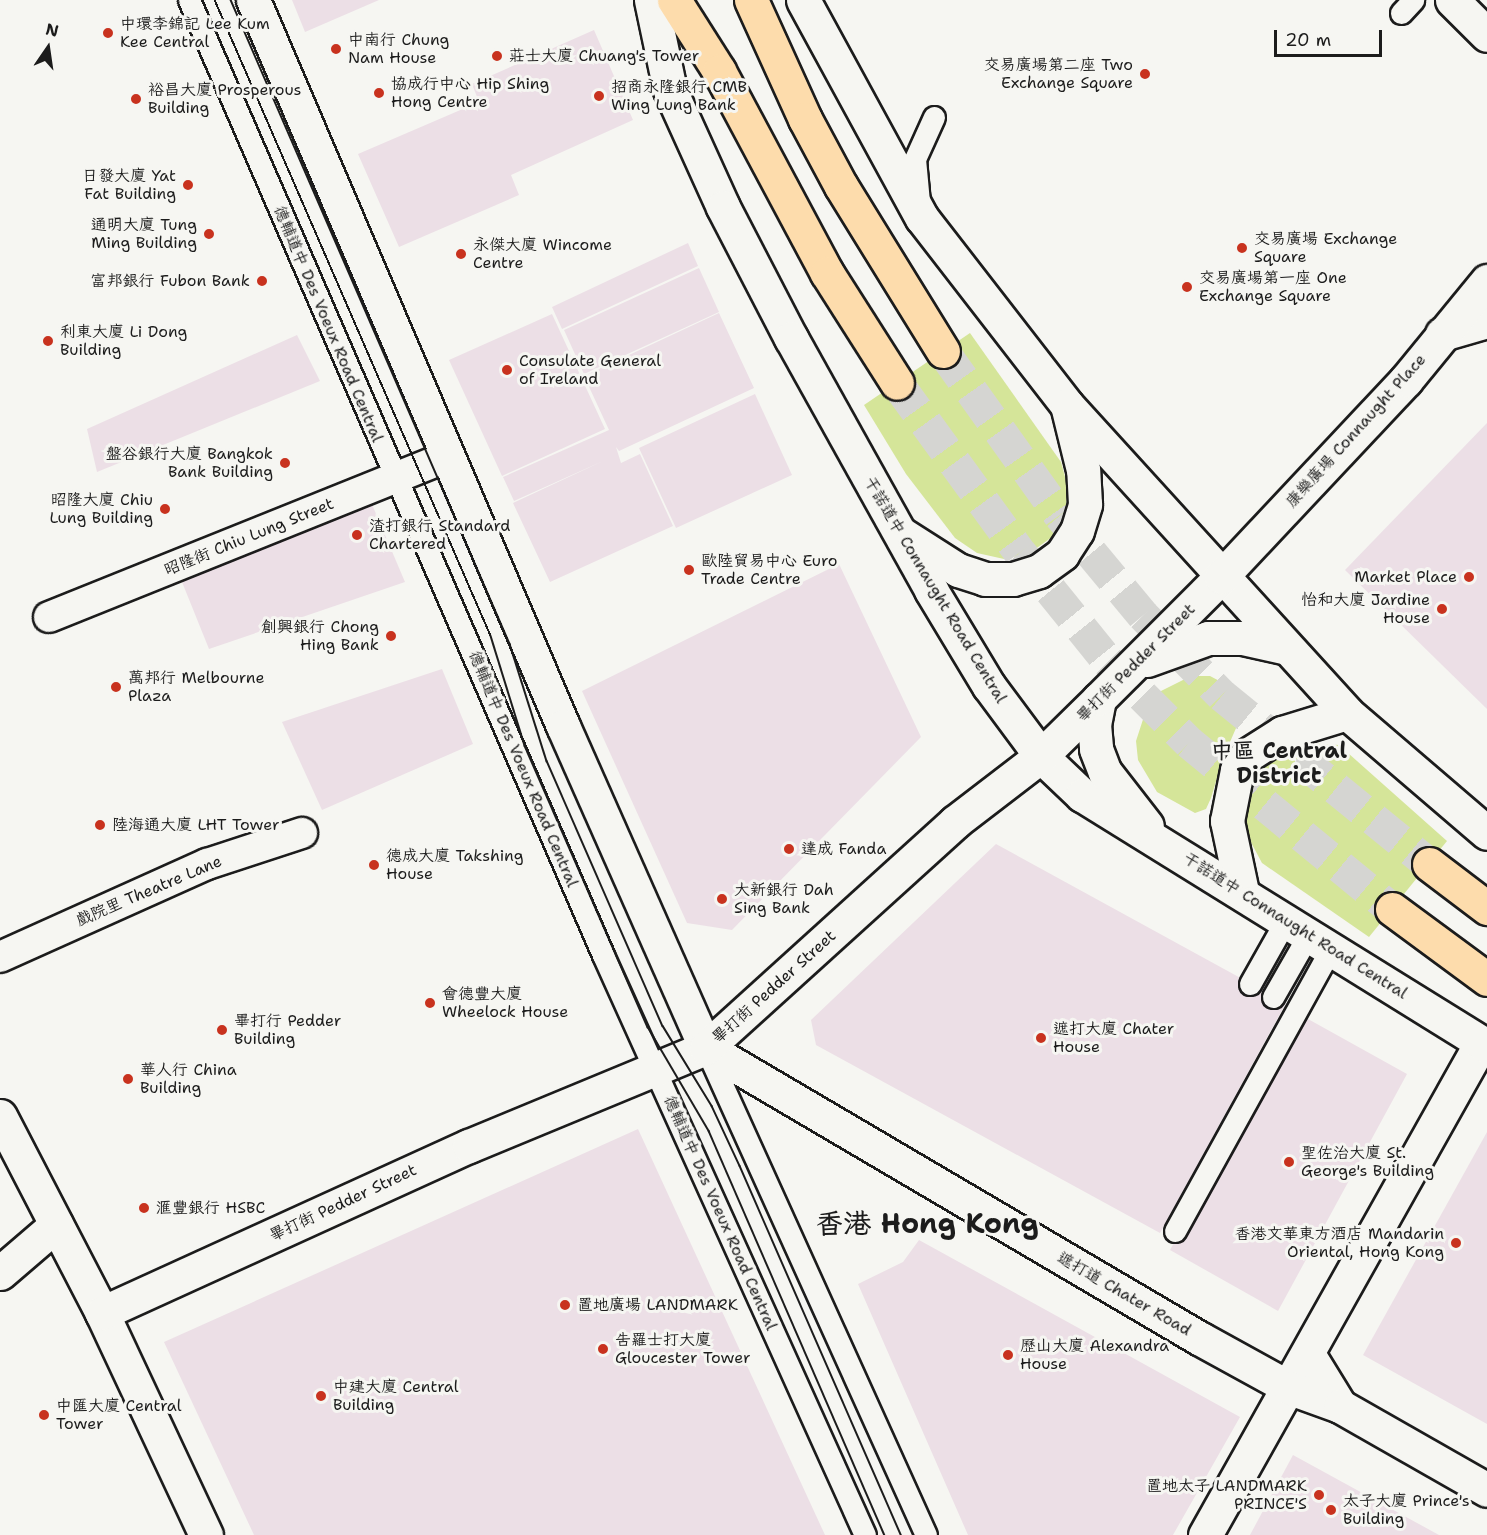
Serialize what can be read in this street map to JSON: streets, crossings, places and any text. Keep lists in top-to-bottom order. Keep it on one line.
{"streets":{"main road":["康樂廣場 Connaught Place","干諾道中 Connaught Road Central","畢打街 Pedder Street","遮打道 Chater Road"],"street":["昭隆街 Chiu Lung Street","戲院里 Theatre Lane"],"lane":["德輔道中 Des Voeux Road Central"]},"crossings":[["德輔道中 Des Voeux Road Central","昭隆街 Chiu Lung Street"],["德輔道中 Des Voeux Road Central","畢打街 Pedder Street"],["康樂廣場 Connaught Place","畢打街 Pedder Street"],["干諾道中 Connaught Road Central","畢打街 Pedder Street"],["畢打街 Pedder Street","遮打道 Chater Road"]],"districts":["中區 Central District","香港 Hong Kong"],"places":["中環李錦記 Lee Kum Kee Central","中南行 Chung Nam House","莊士大廈 Chuang's Tower","交易廣場第二座 Two Exchange Square","協成行中心 Hip Shing Hong Centre","招商永隆銀行 CMB Wing Lung Bank","裕昌大廈 Prosperous Building","日發大廈 Yat Fat Building","通明大廈 Tung Ming Building","交易廣場 Exchange Square","永傑大廈 Wincome Centre","富邦銀行 Fubon Bank","交易廣場第一座 One Exchange Square","利東大廈 Li Dong Building","Consulate General of Ireland","盤谷銀行大廈 Bangkok Bank Building","昭隆大廈 Chiu Lung Building","渣打銀行 Standard Chartered","歐陸貿易中心 Euro Trade Centre","Market Place","怡和大廈 Jardine House","創興銀行 Chong Hing Bank","萬邦行 Melbourne Plaza","陸海通大廈 LHT Tower","達成 Fanda","德成大廈 Takshing House","大新銀行 Dah Sing Bank","會德豐大廈 Wheelock House","畢打行 Pedder Building","遮打大廈 Chater House","華人行 China Building","聖佐治大廈 St. George's Building","滙豐銀行 HSBC","香港文華東方酒店 Mandarin Oriental, Hong Kong","置地廣場 LANDMARK","告羅士打大廈 Gloucester Tower","歷山大廈 Alexandra House","中建大廈 Central Building","中匯大廈 Central Tower","置地太子 LANDMARK PRINCE'S","太子大廈 Prince's Building"],"scale_bar":"20 m","north":"top"}
